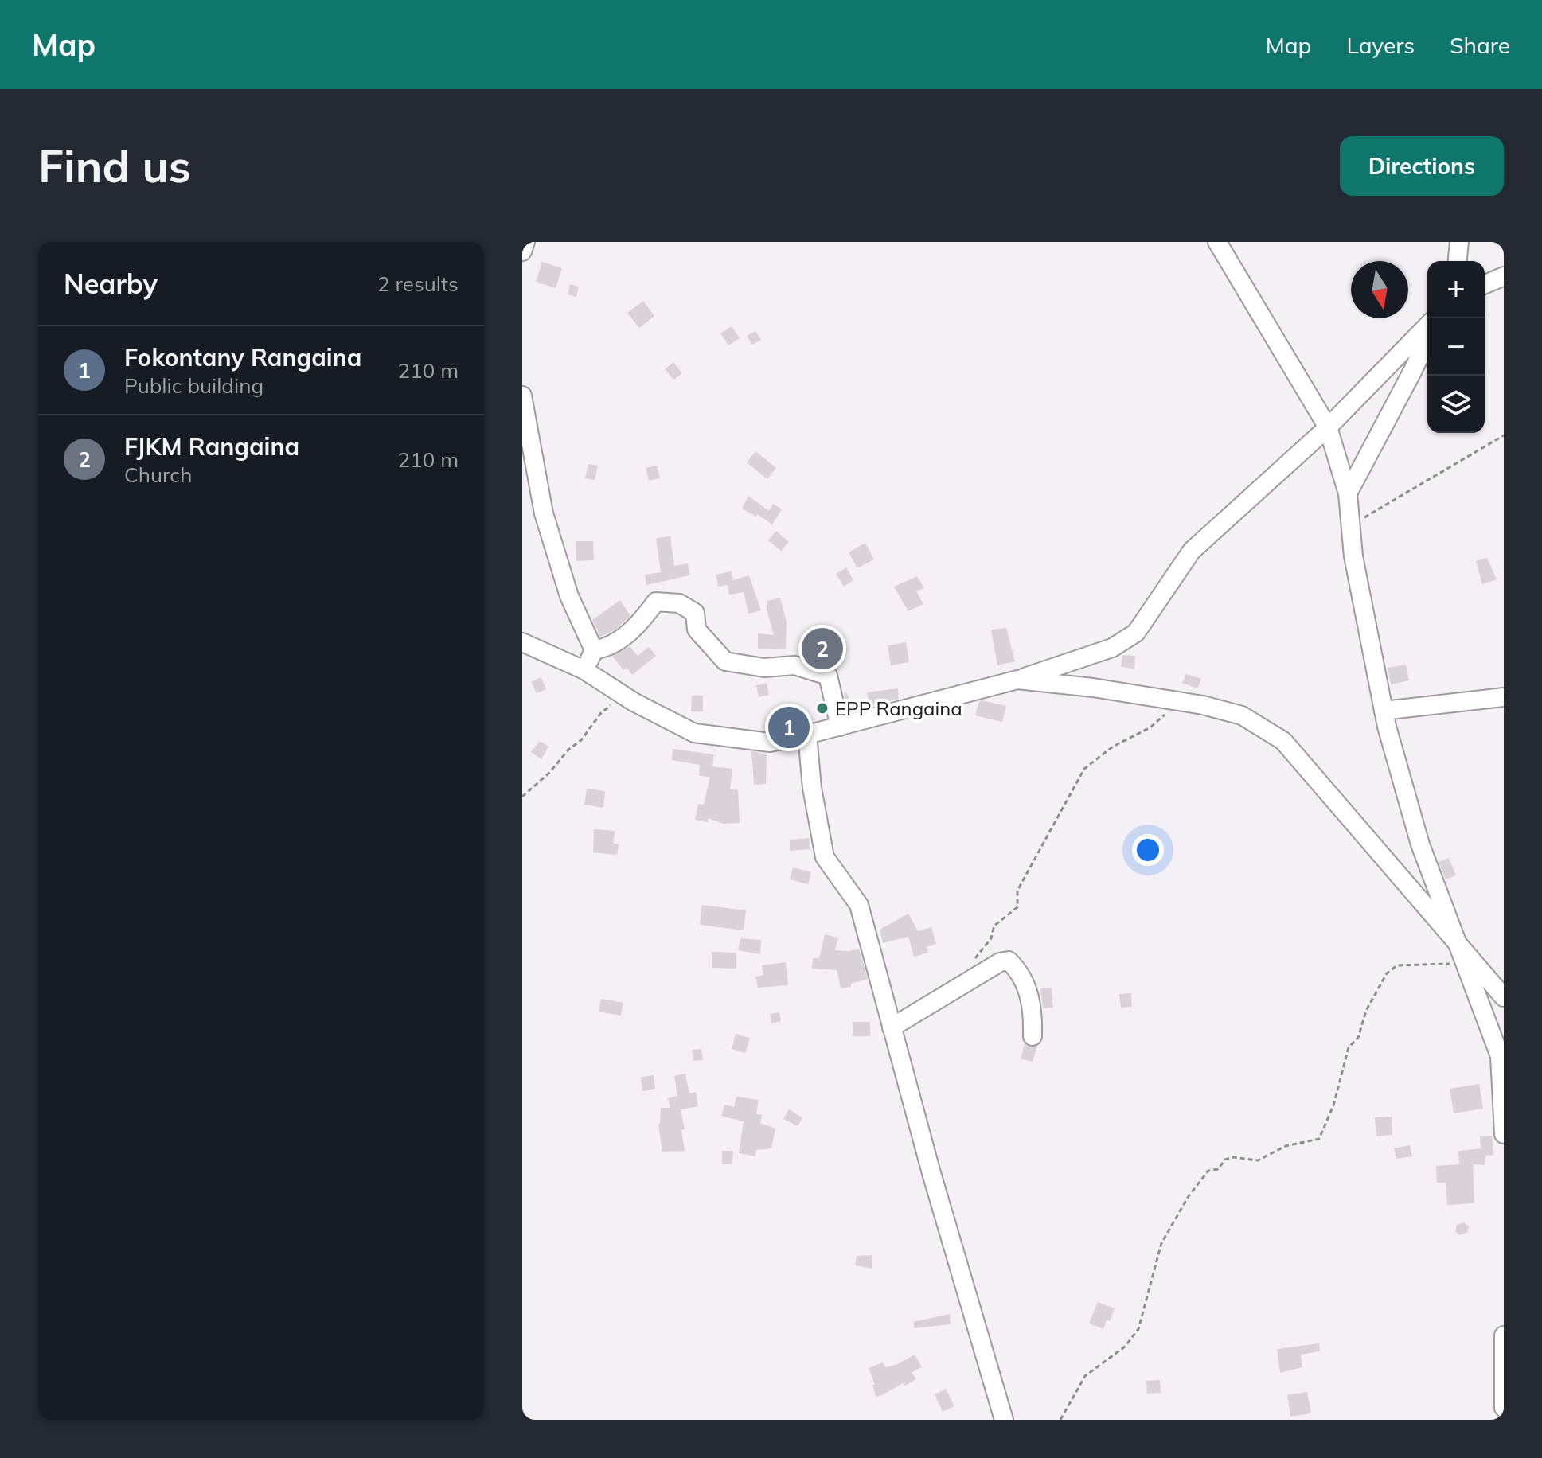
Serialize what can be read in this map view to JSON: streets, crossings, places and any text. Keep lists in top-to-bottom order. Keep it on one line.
{"places":["EPP Rangaina"],"north":"bottom","page":{"header":"Map","nav":["Map","Layers","Share"],"buttons":"Directions","title":"Find us","heading":["Nearby","2 results"],"map_buttons":["+","−"],"list":[{"mark":"1","name":"Fokontany Rangaina","note":"Public building","value":"210 m"},{"mark":"2","name":"FJKM Rangaina","note":"Church","value":"210 m"}],"pins":["2","1"]}}
